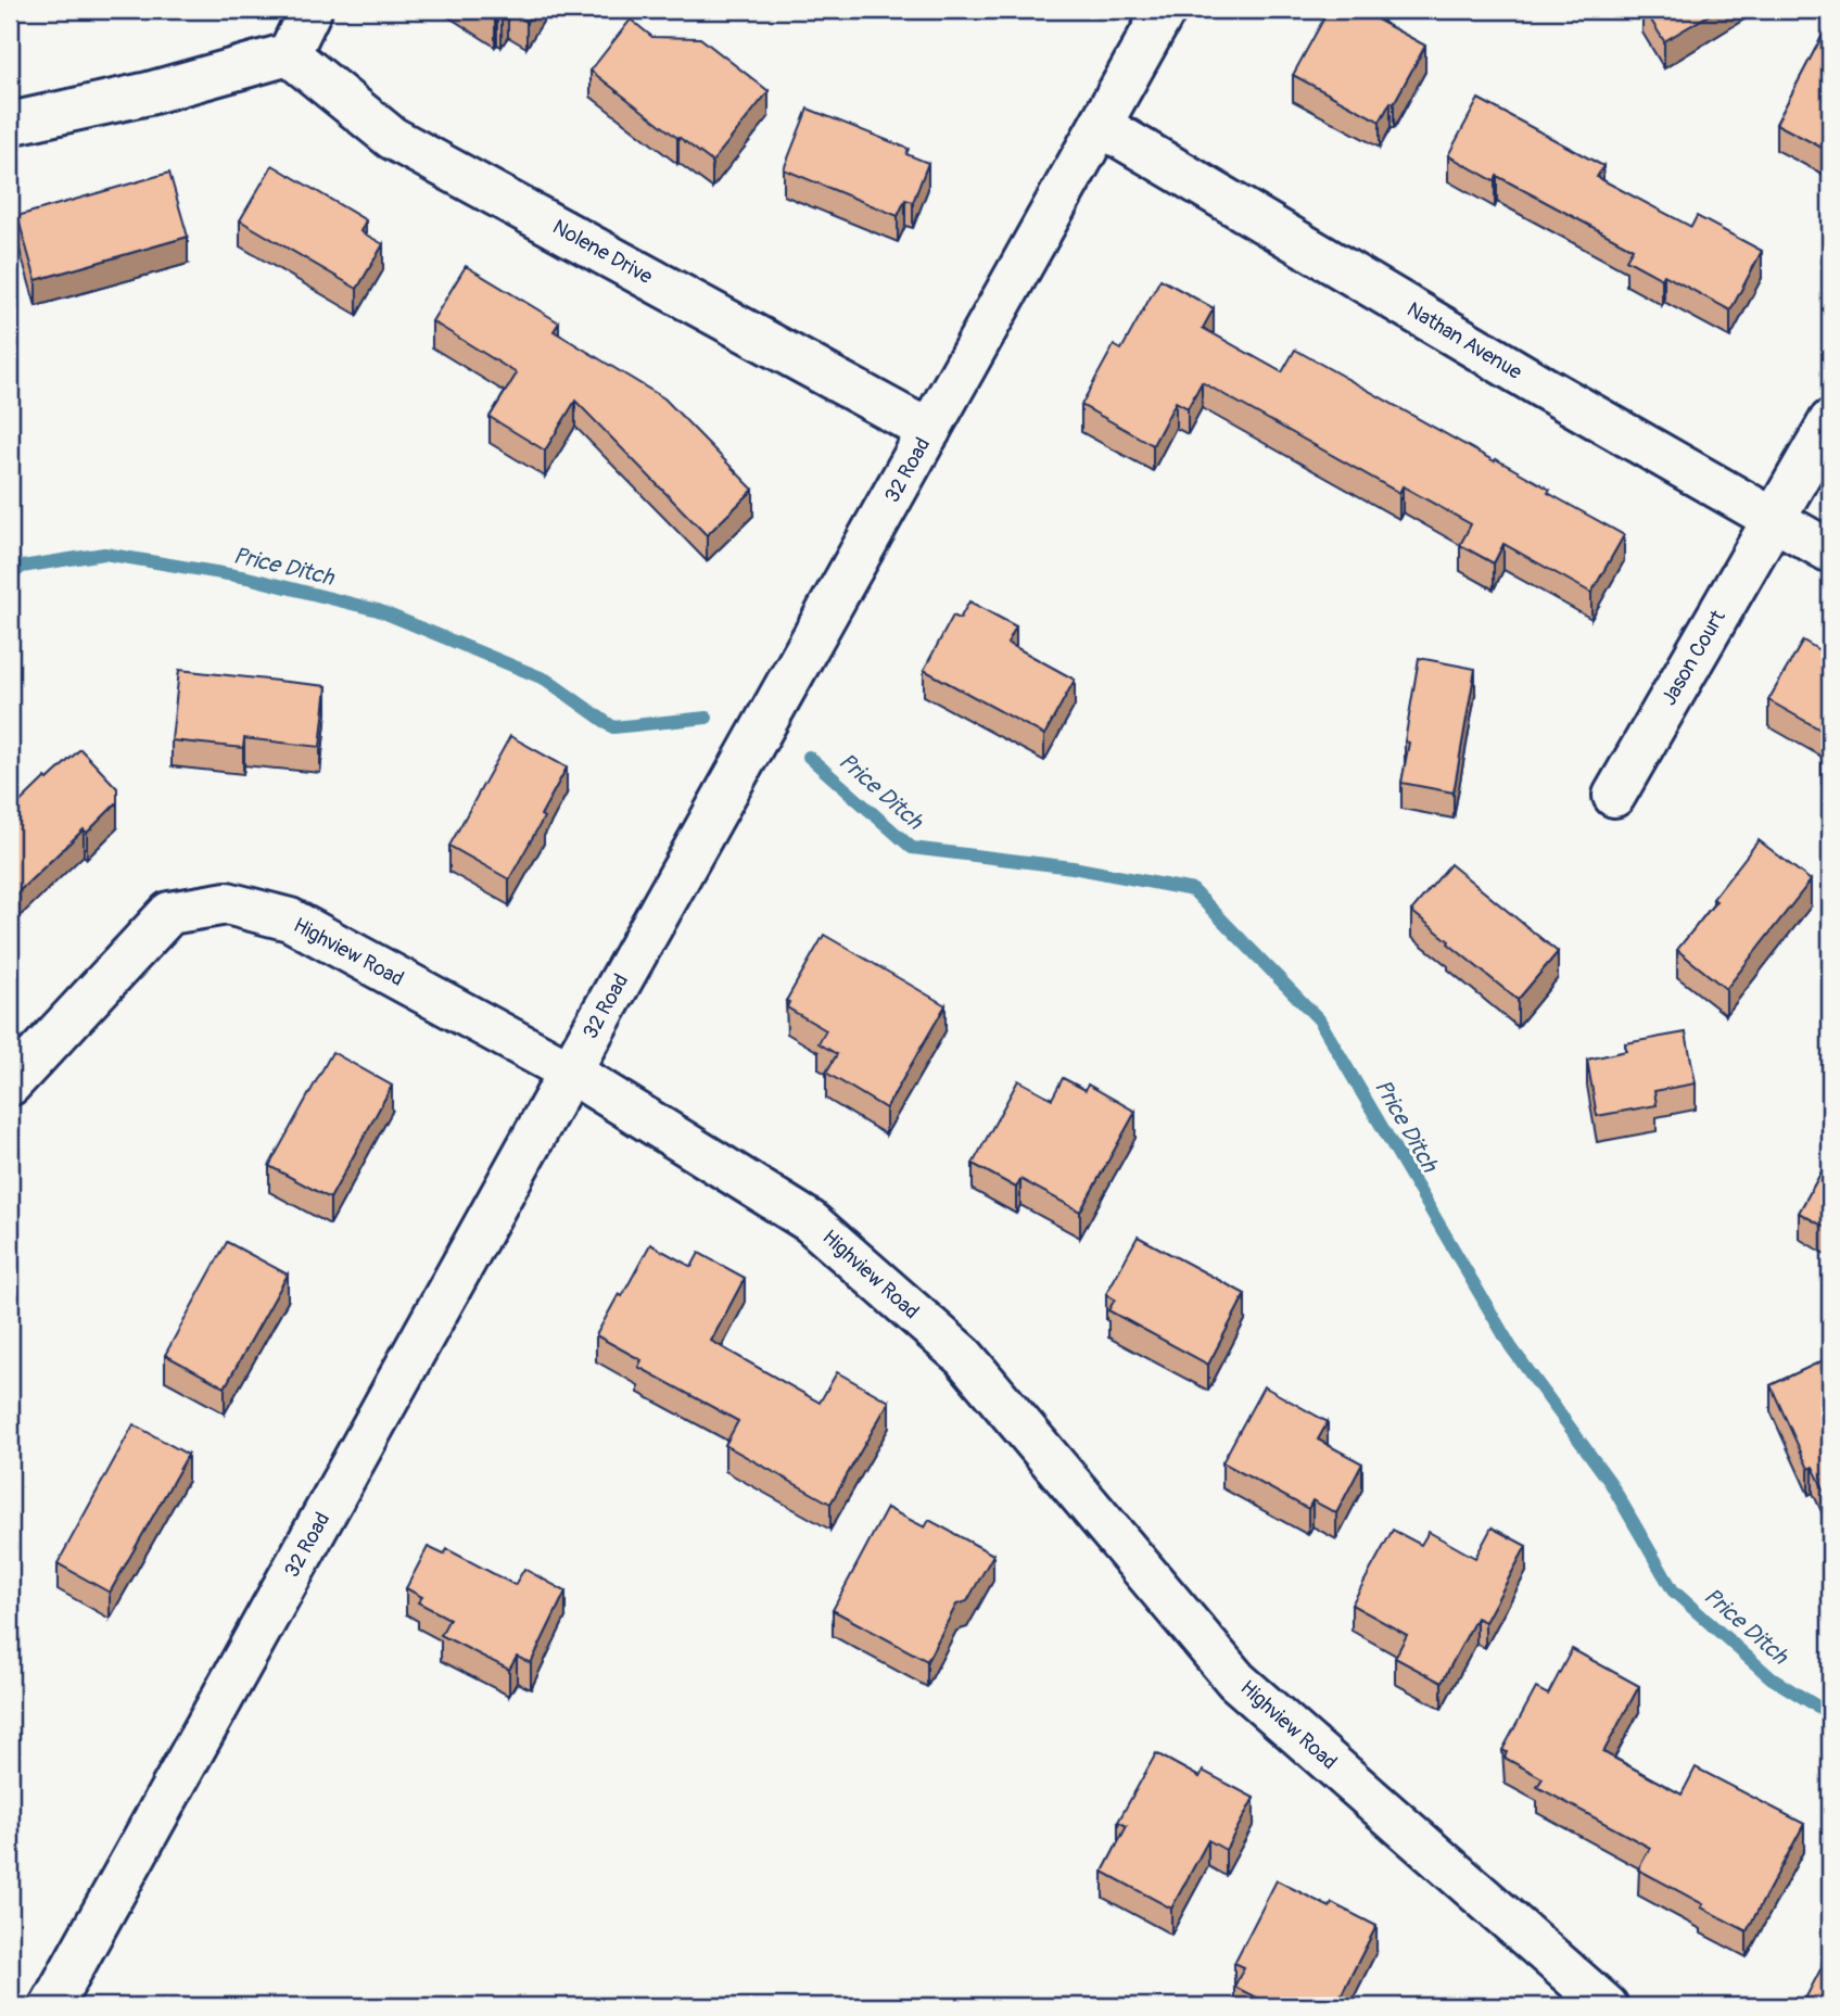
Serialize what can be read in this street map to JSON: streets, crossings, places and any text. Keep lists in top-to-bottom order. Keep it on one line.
{"streets":{"street":["Nolene Drive","Nathan Avenue","32 Road","Jason Court","Highview Road"]},"crossings":[["Nolene Drive","32 Road"],["Nathan Avenue","32 Road"],["Nathan Avenue","Jason Court"],["32 Road","Highview Road"]],"water":["Price Ditch"]}
